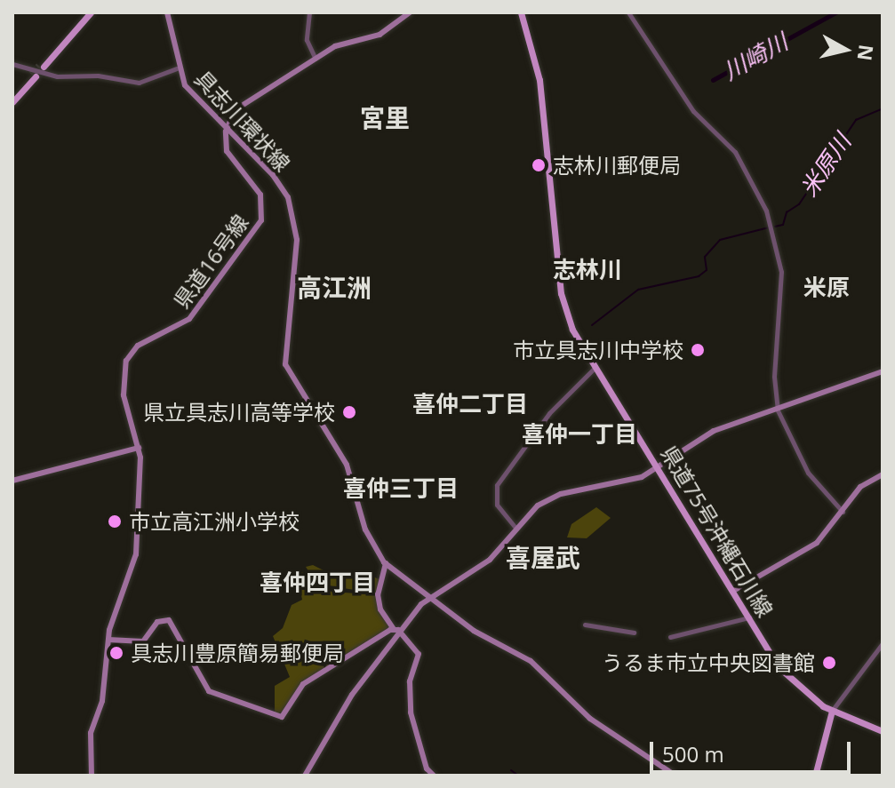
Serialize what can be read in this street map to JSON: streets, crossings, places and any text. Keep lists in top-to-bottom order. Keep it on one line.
{"streets":{"main road":["具志川環状線","県道16号線","県道75号沖縄石川線"]},"crossings":[["具志川環状線","県道16号線"]],"districts":["宮里","志林川","高江洲","米原","喜仲二丁目","喜仲一丁目","喜仲三丁目","喜屋武","喜仲四丁目"],"water":["川崎川","米原川"],"places":["志林川郵便局","市立具志川中学校","県立具志川高等学校","市立高江洲小学校","具志川豊原簡易郵便局","うるま市立中央図書館"],"scale_bar":"500 m","north":"right"}
